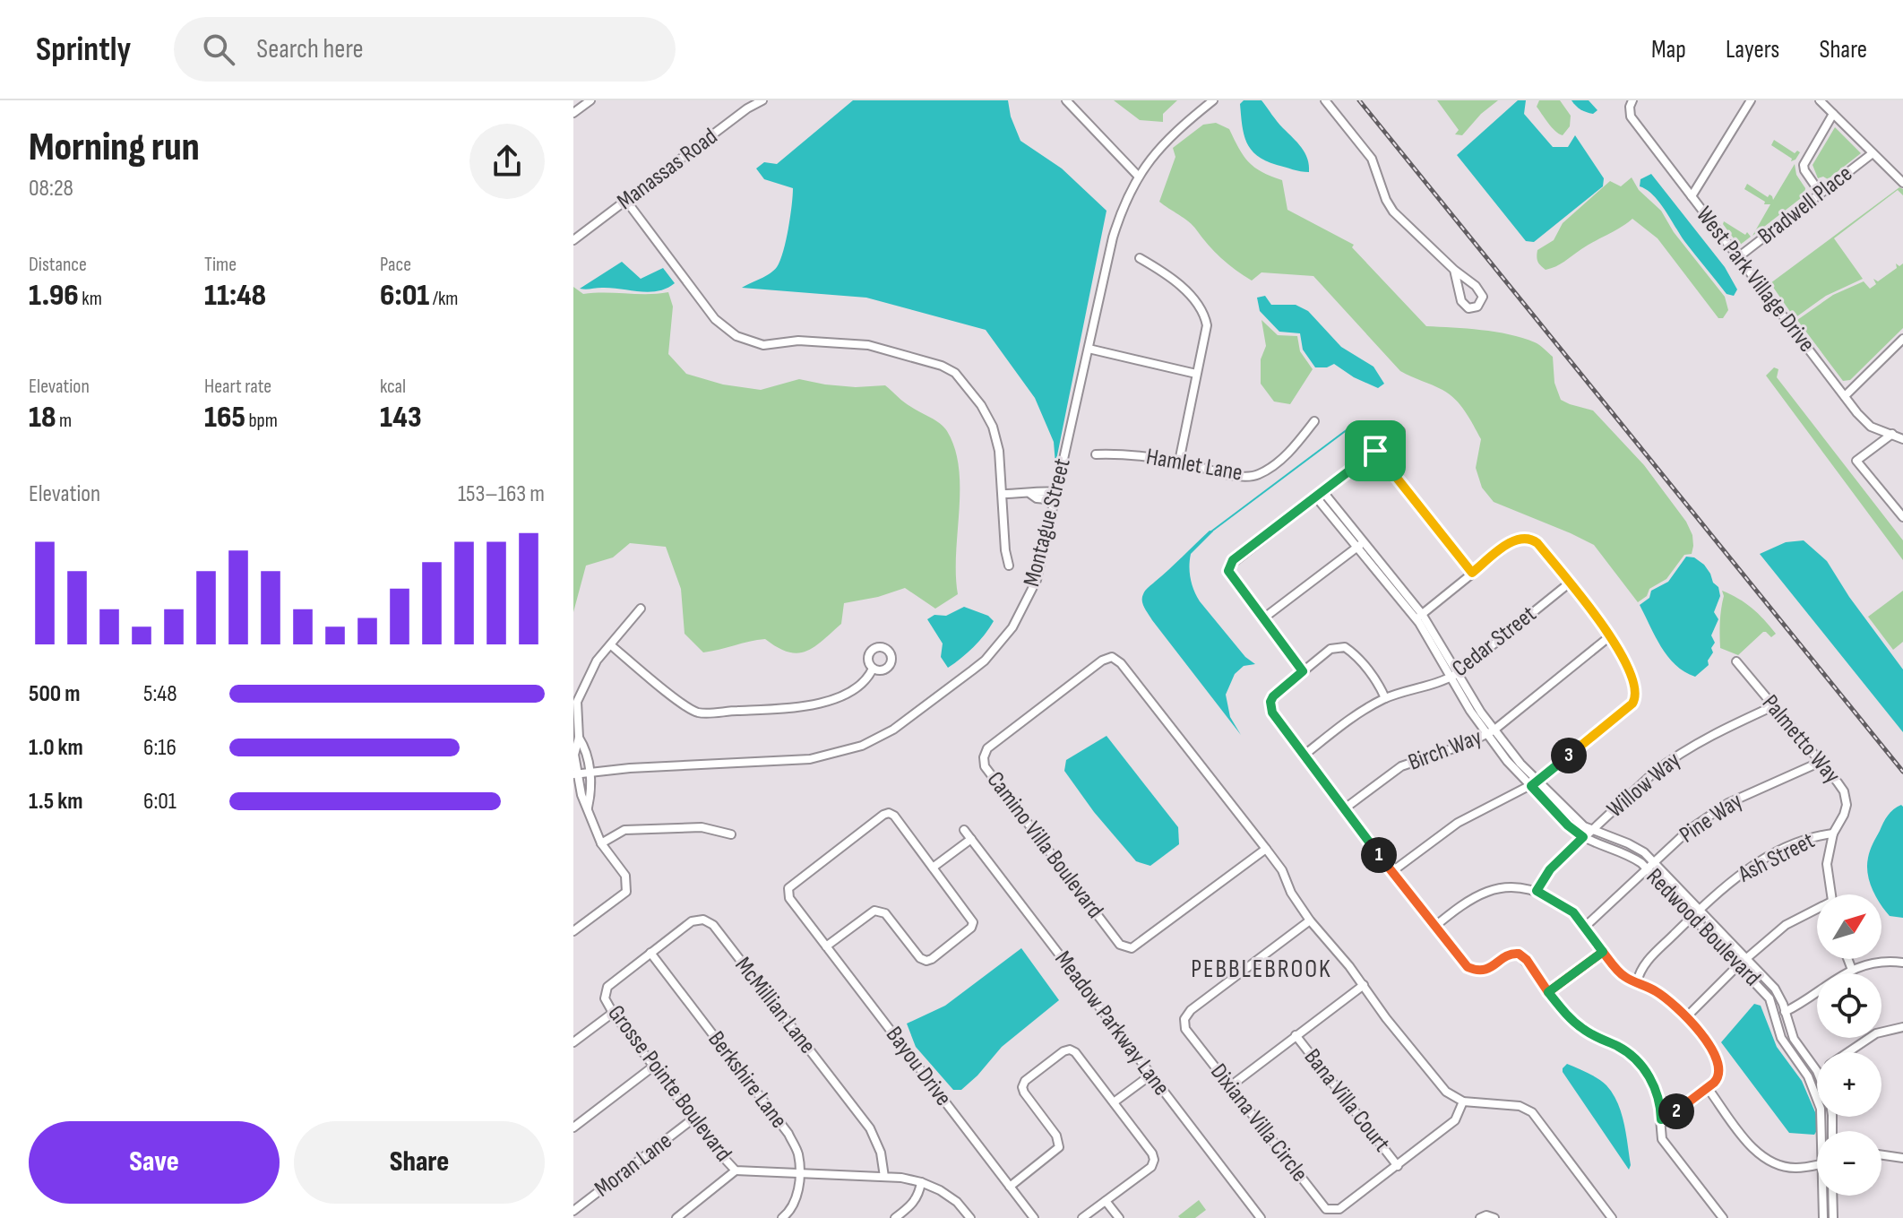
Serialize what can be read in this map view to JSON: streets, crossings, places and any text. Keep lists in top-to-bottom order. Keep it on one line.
{"streets":{"street":["Manassas Road","Bradwell Place","West Park Village Drive","Hamlet Lane","Montague Street","Cedar Street","Palmetto Way","Birch Way","Willow Way","Pine Way","Camino Villa Boulevard","Ash Street","Redwood Boulevard","McMillian Lane","Meadow Parkway Lane","Bayou Drive","Berkshire Lane","Grosse Pointe Boulevard","Bana Villa Court","Dixiana Villa Circle","Moran Lane"]},"crossings":[["Bradwell Place","West Park Village Drive"],["Cedar Street","Redwood Boulevard"],["Palmetto Way","Willow Way"],["Palmetto Way","Pine Way"],["Palmetto Way","Ash Street"],["Birch Way","Redwood Boulevard"],["Willow Way","Redwood Boulevard"],["Pine Way","Redwood Boulevard"],["Camino Villa Boulevard","Dixiana Villa Circle"],["Ash Street","Redwood Boulevard"],["McMillian Lane","Berkshire Lane"],["McMillian Lane","Grosse Pointe Boulevard"],["Berkshire Lane","Grosse Pointe Boulevard"],["Grosse Pointe Boulevard","Moran Lane"],["Bana Villa Court","Dixiana Villa Circle"]],"districts":["PEBBLEBROOK"],"north":"top right","page":{"header":"Sprintly","search":"Search here","nav":["Map","Layers","Share"],"heading":["Morning run","08:28"],"stats":[["Distance","1.96 km"],["Time","11:48"],["Pace","6:01 /km"],["Elevation","18 m"],["Heart rate","165 bpm"],["kcal","143"]],"chart":["Elevation","153–163 m"],"list":[{"name":"500 m","note":"5:48"},{"name":"1.0 km","note":"6:16"},{"name":"1.5 km","note":"6:01"}],"pins":["3","1","2"],"map_buttons":["+","−"],"buttons":["Save","Share"]}}
